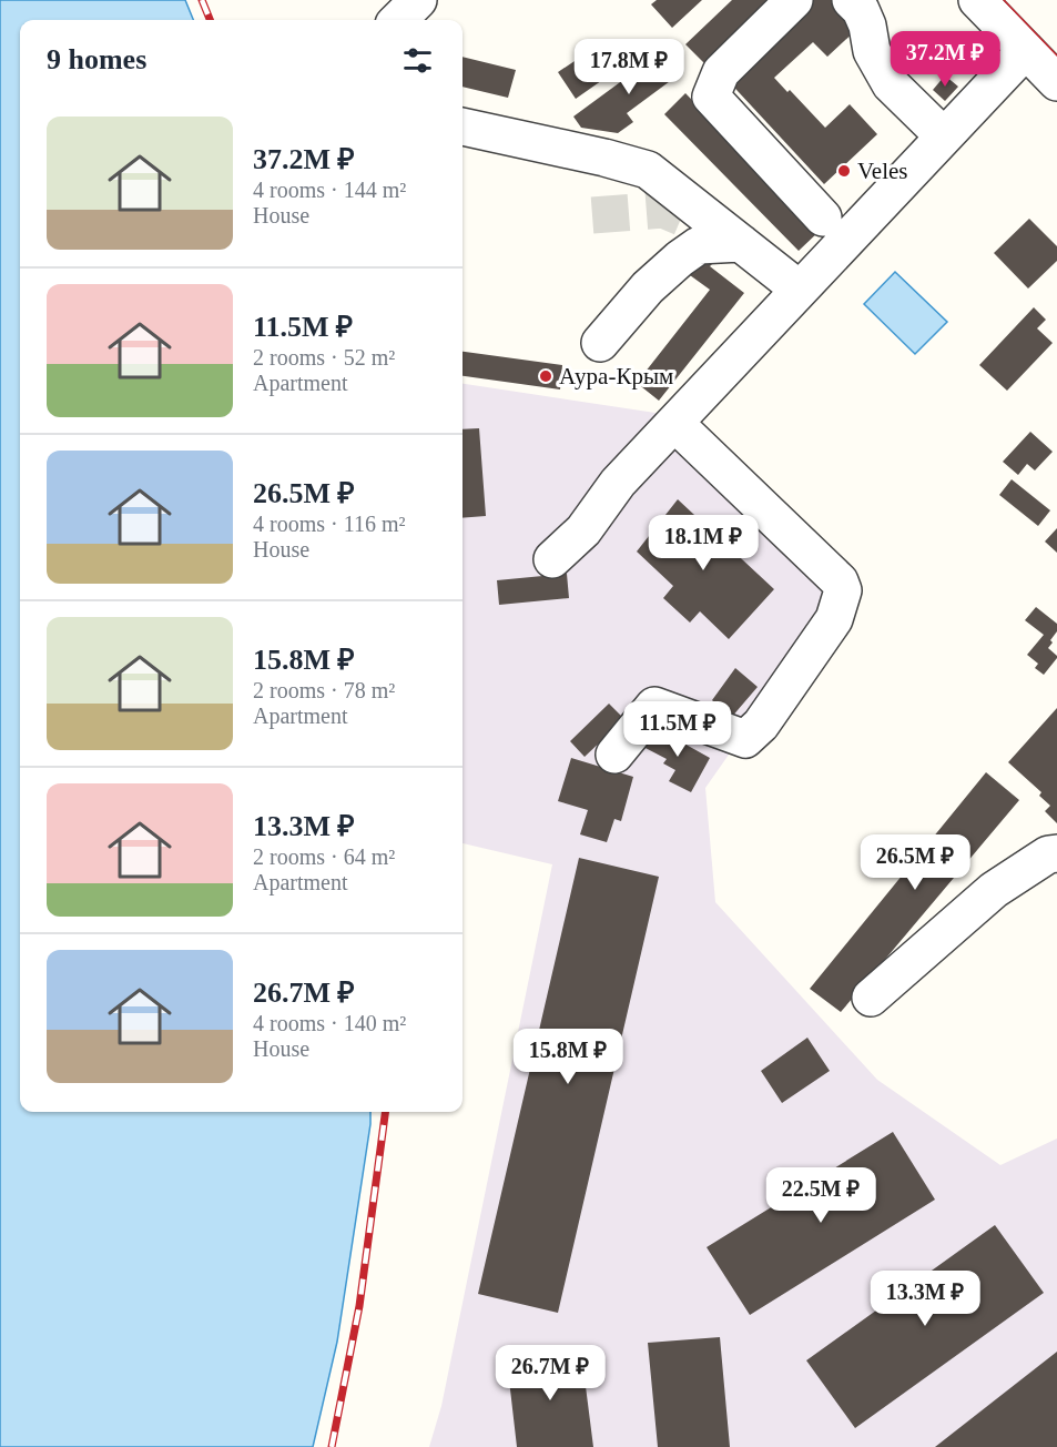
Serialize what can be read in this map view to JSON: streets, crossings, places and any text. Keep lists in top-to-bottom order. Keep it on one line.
{"places":["Veles","Аура-Крым"],"page":{"heading":"9 homes","price":["37.2M ₽","17.8M ₽","18.1M ₽","11.5M ₽","26.5M ₽","15.8M ₽","22.5M ₽","13.3M ₽","26.7M ₽"],"list":[{"name":"37.2M ₽","note":"4 rooms · 144 m² · House"},{"name":"11.5M ₽","note":"2 rooms · 52 m² · Apartment"},{"name":"26.5M ₽","note":"4 rooms · 116 m² · House"},{"name":"15.8M ₽","note":"2 rooms · 78 m² · Apartment"},{"name":"13.3M ₽","note":"2 rooms · 64 m² · Apartment"},{"name":"26.7M ₽","note":"4 rooms · 140 m² · House"}]}}
